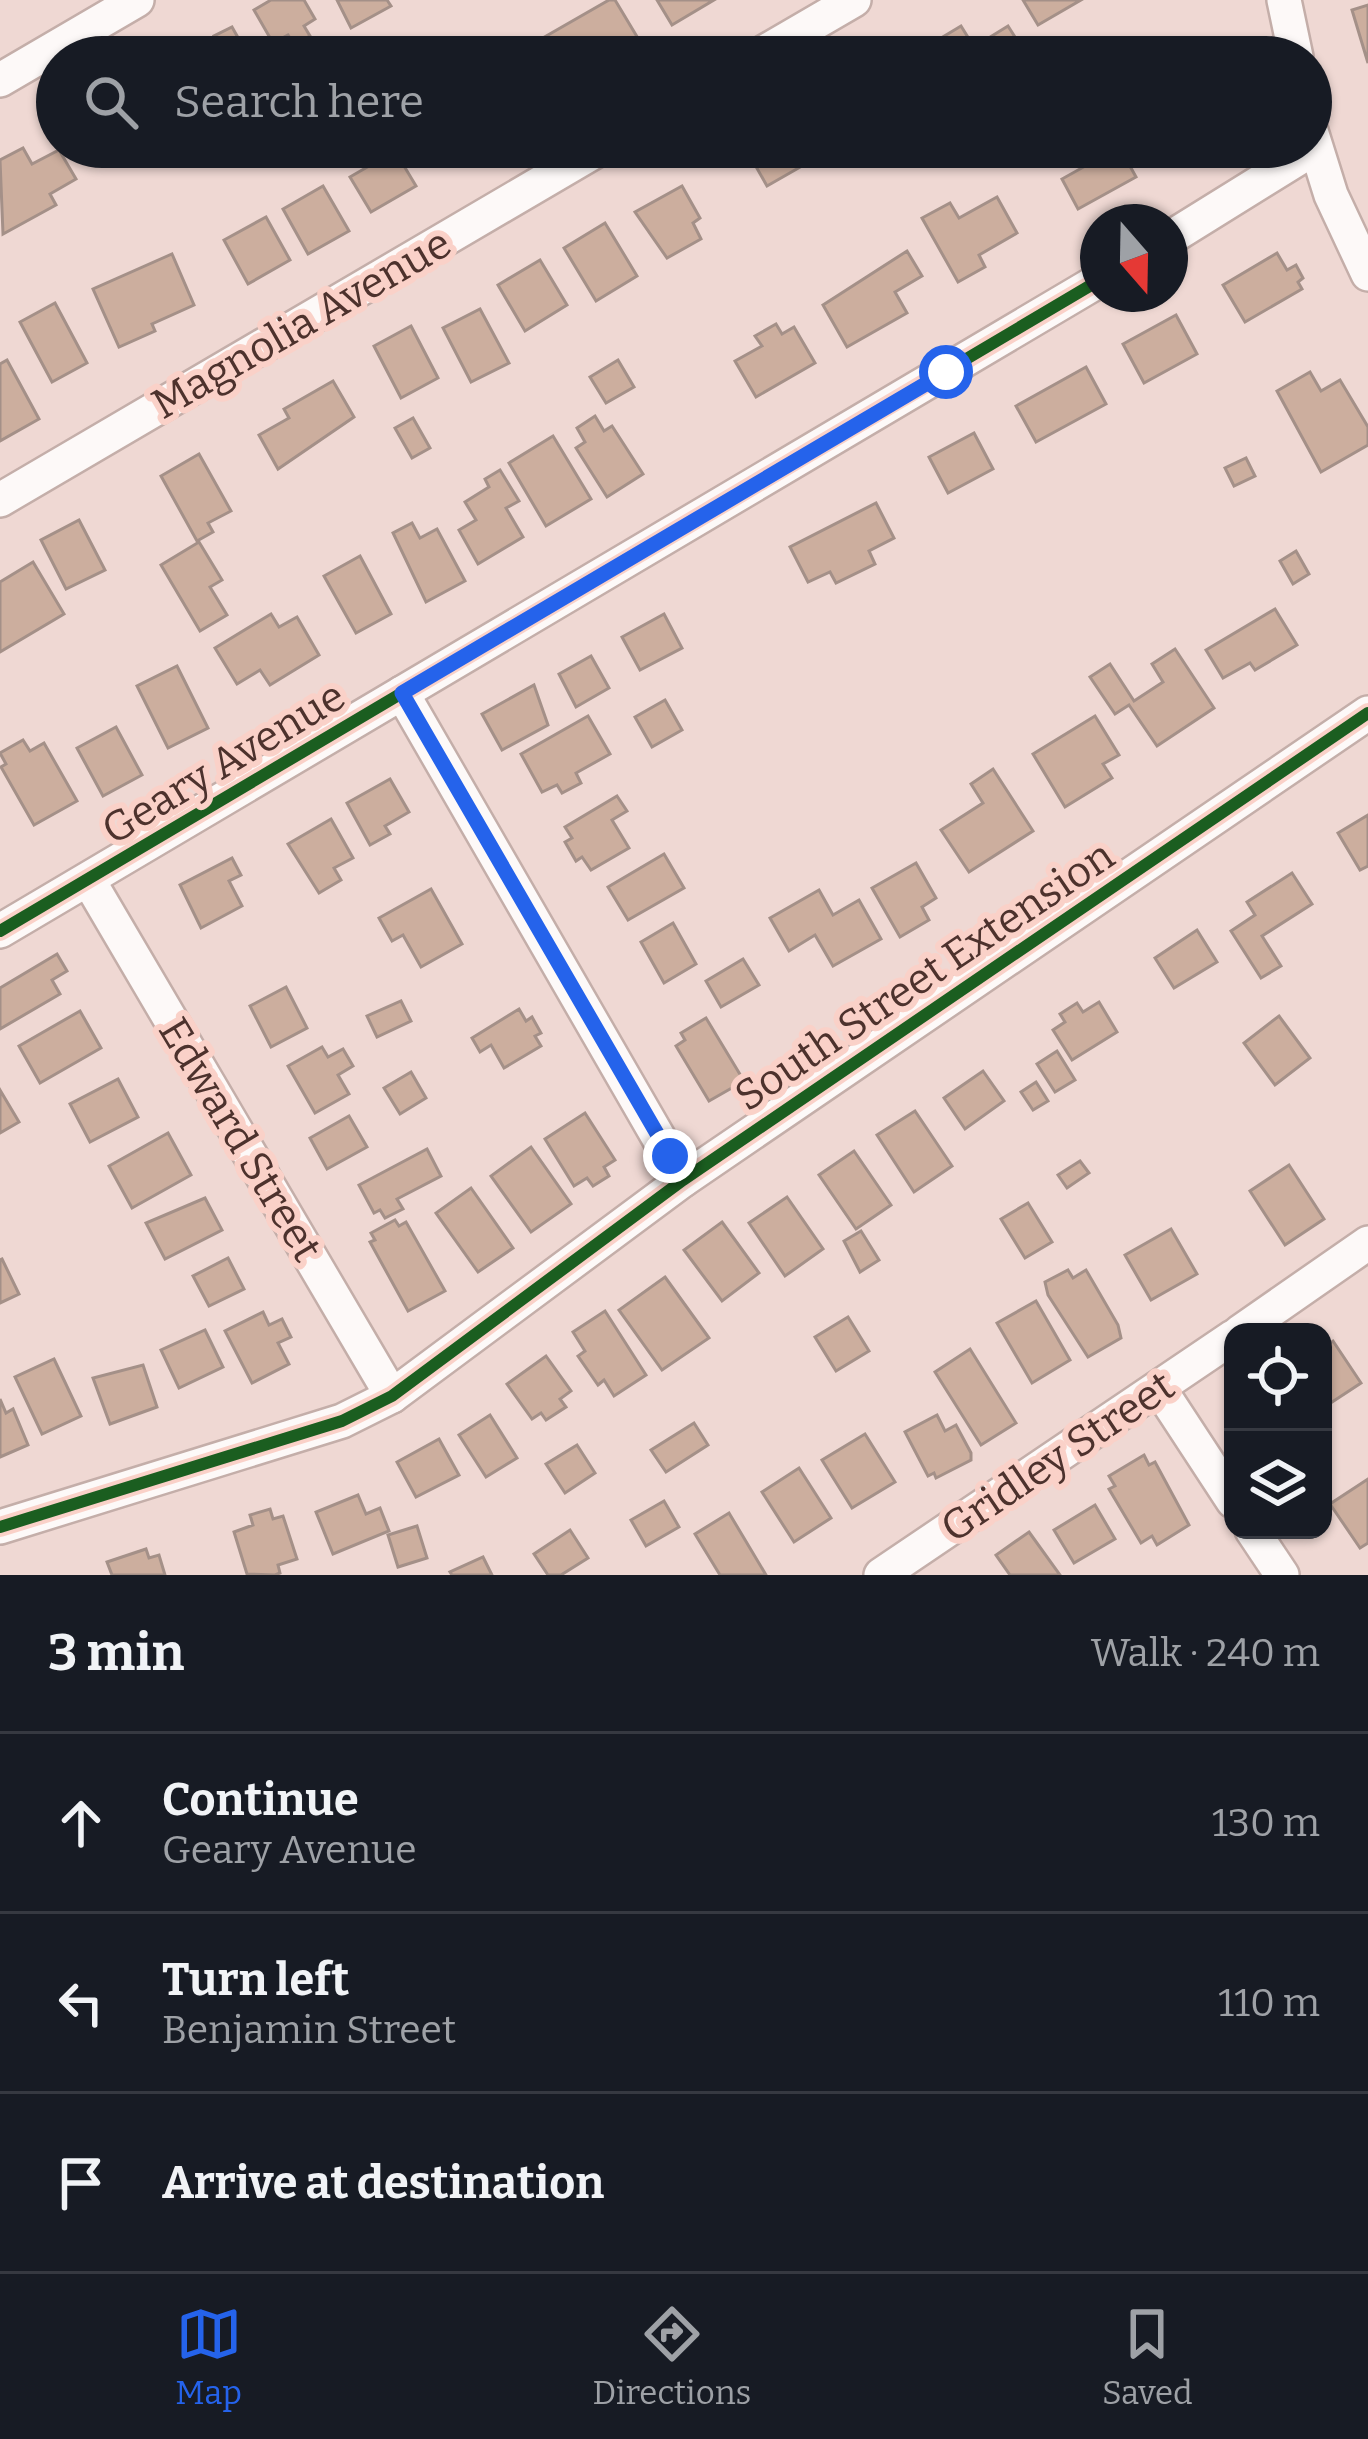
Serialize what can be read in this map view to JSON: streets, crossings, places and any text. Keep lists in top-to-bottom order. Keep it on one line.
{"streets":{"street":["Magnolia Avenue","Geary Avenue","South Street Extension","Edward Street","Gridley Street"]},"crossings":[["Geary Avenue","Edward Street"],["South Street Extension","Edward Street"]],"north":"bottom","page":{"search":"Search here","heading":["3 min","Walk · 240 m"],"list":[["Continue","Geary Avenue","130 m"],["Turn left","Benjamin Street","110 m"],"Arrive at destination"],"nav":["Map","Directions","Saved"]}}
